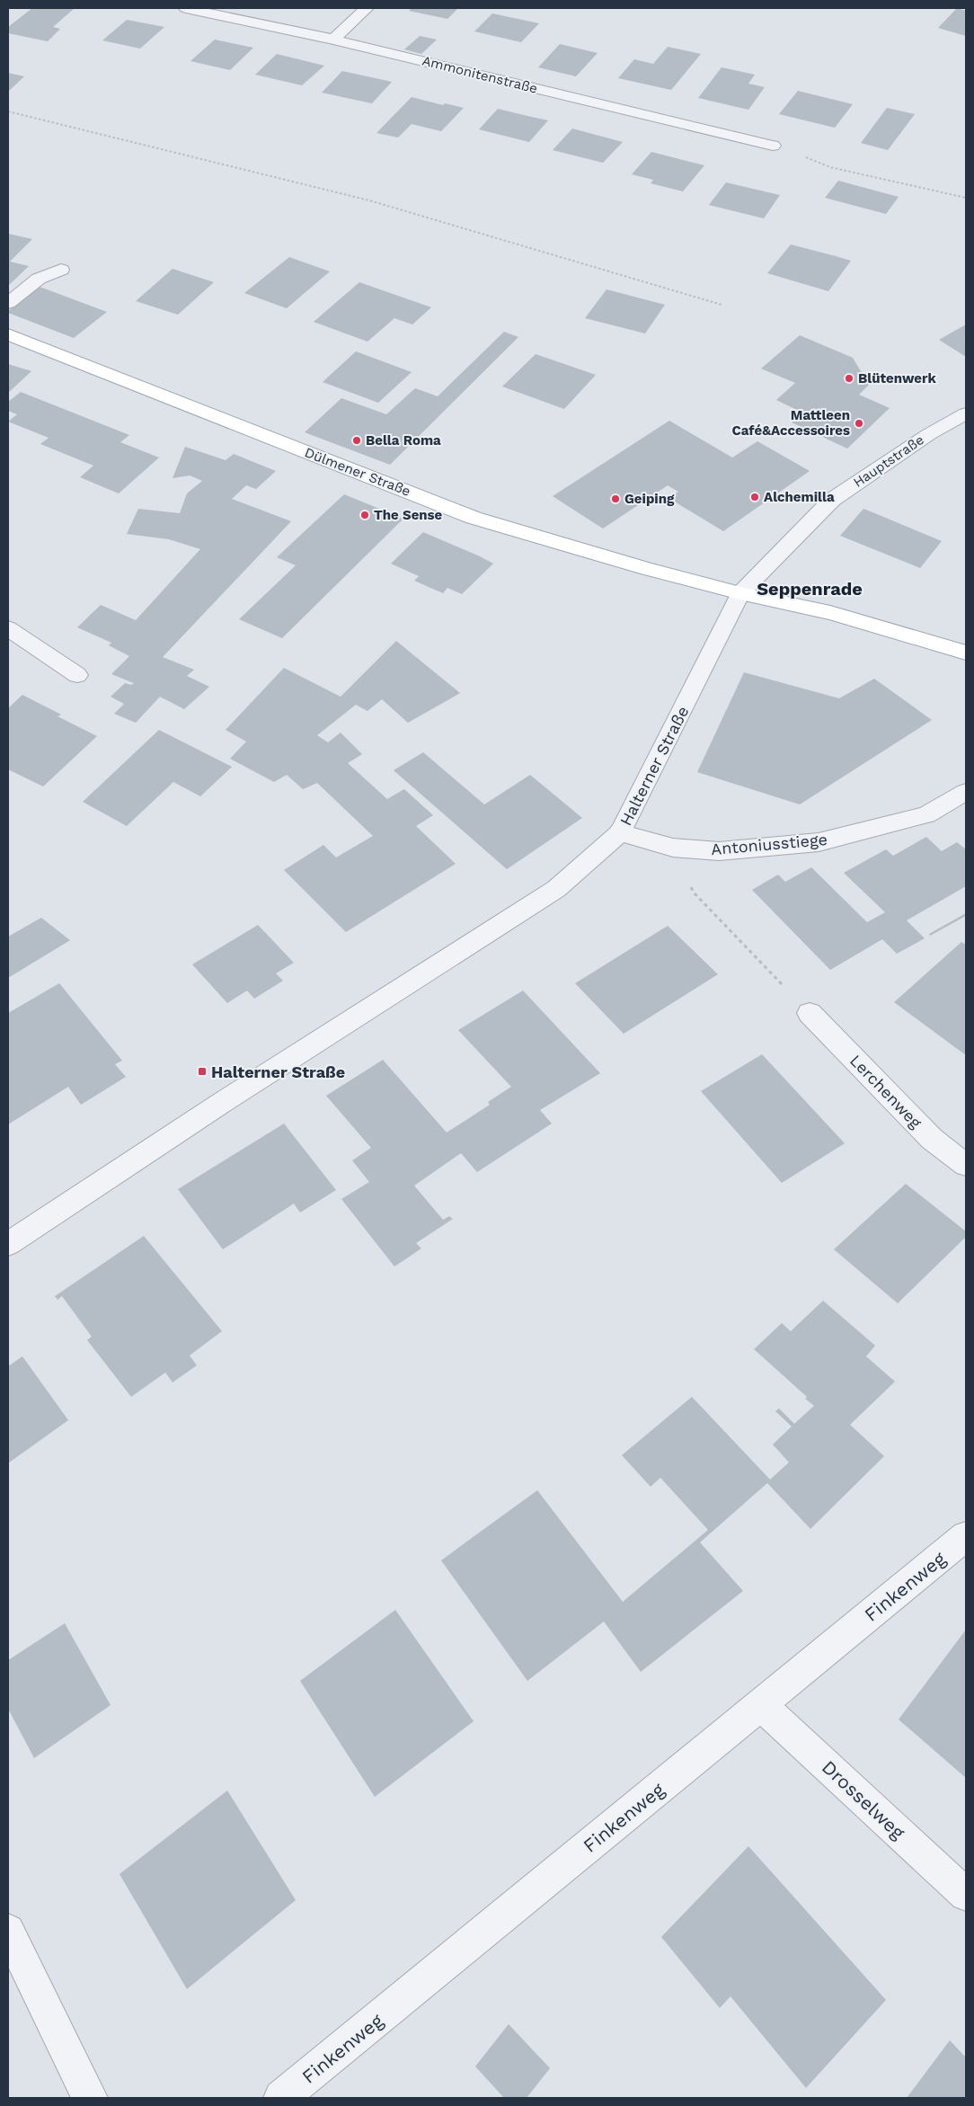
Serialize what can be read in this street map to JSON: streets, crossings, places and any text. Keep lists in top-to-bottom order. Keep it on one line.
{"streets":{"main road":["Dülmener Straße"],"street":["Ammonitenstraße","Hauptstraße","Halterner Straße","Antoniusstiege","Lerchenweg","Finkenweg","Drosselweg"]},"crossings":[["Hauptstraße","Dülmener Straße"],["Hauptstraße","Halterner Straße"],["Dülmener Straße","Halterner Straße"],["Halterner Straße","Antoniusstiege"],["Finkenweg","Drosselweg"]],"districts":["Seppenrade"],"places":{"other":["Blütenwerk","Mattleen Café&Accessoires","Bella Roma","Alchemilla","Geiping","The Sense"],"transit":["Halterner Straße"]}}
